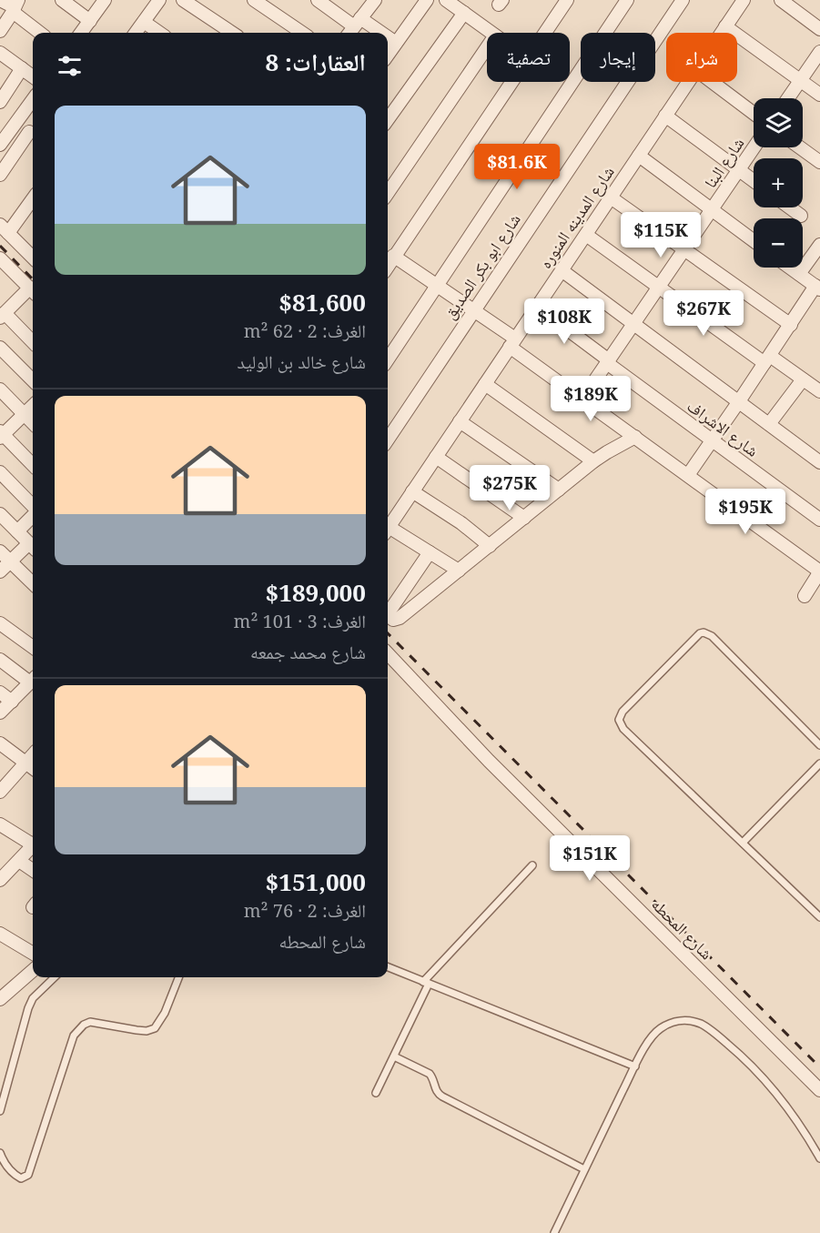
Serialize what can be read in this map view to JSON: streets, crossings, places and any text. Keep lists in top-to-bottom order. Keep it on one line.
{"streets":{"street":["شارع البنا","شارع المدينه المنوره","شارع ابو بكر الصديق","شارع الاشراف","شارع المحطه"]},"crossings":[["شارع البنا","شارع الاشراف"],["شارع المدينه المنوره","شارع الاشراف"]],"page":{"chip":["شراء","إيجار","تصفية"],"heading":"العقارات: 8","map_buttons":["+","−"],"list":[{"name":"$81,600","note":"الغرف: 2 · 62 m² · شارع خالد بن الوليد"},{"name":"$189,000","note":"الغرف: 3 · 101 m² · شارع محمد جمعه"},{"name":"$151,000","note":"الغرف: 2 · 76 m² · شارع المحطه"}],"price":["$81.6K","$115K","$267K","$108K","$189K","$275K","$195K","$151K"]}}
